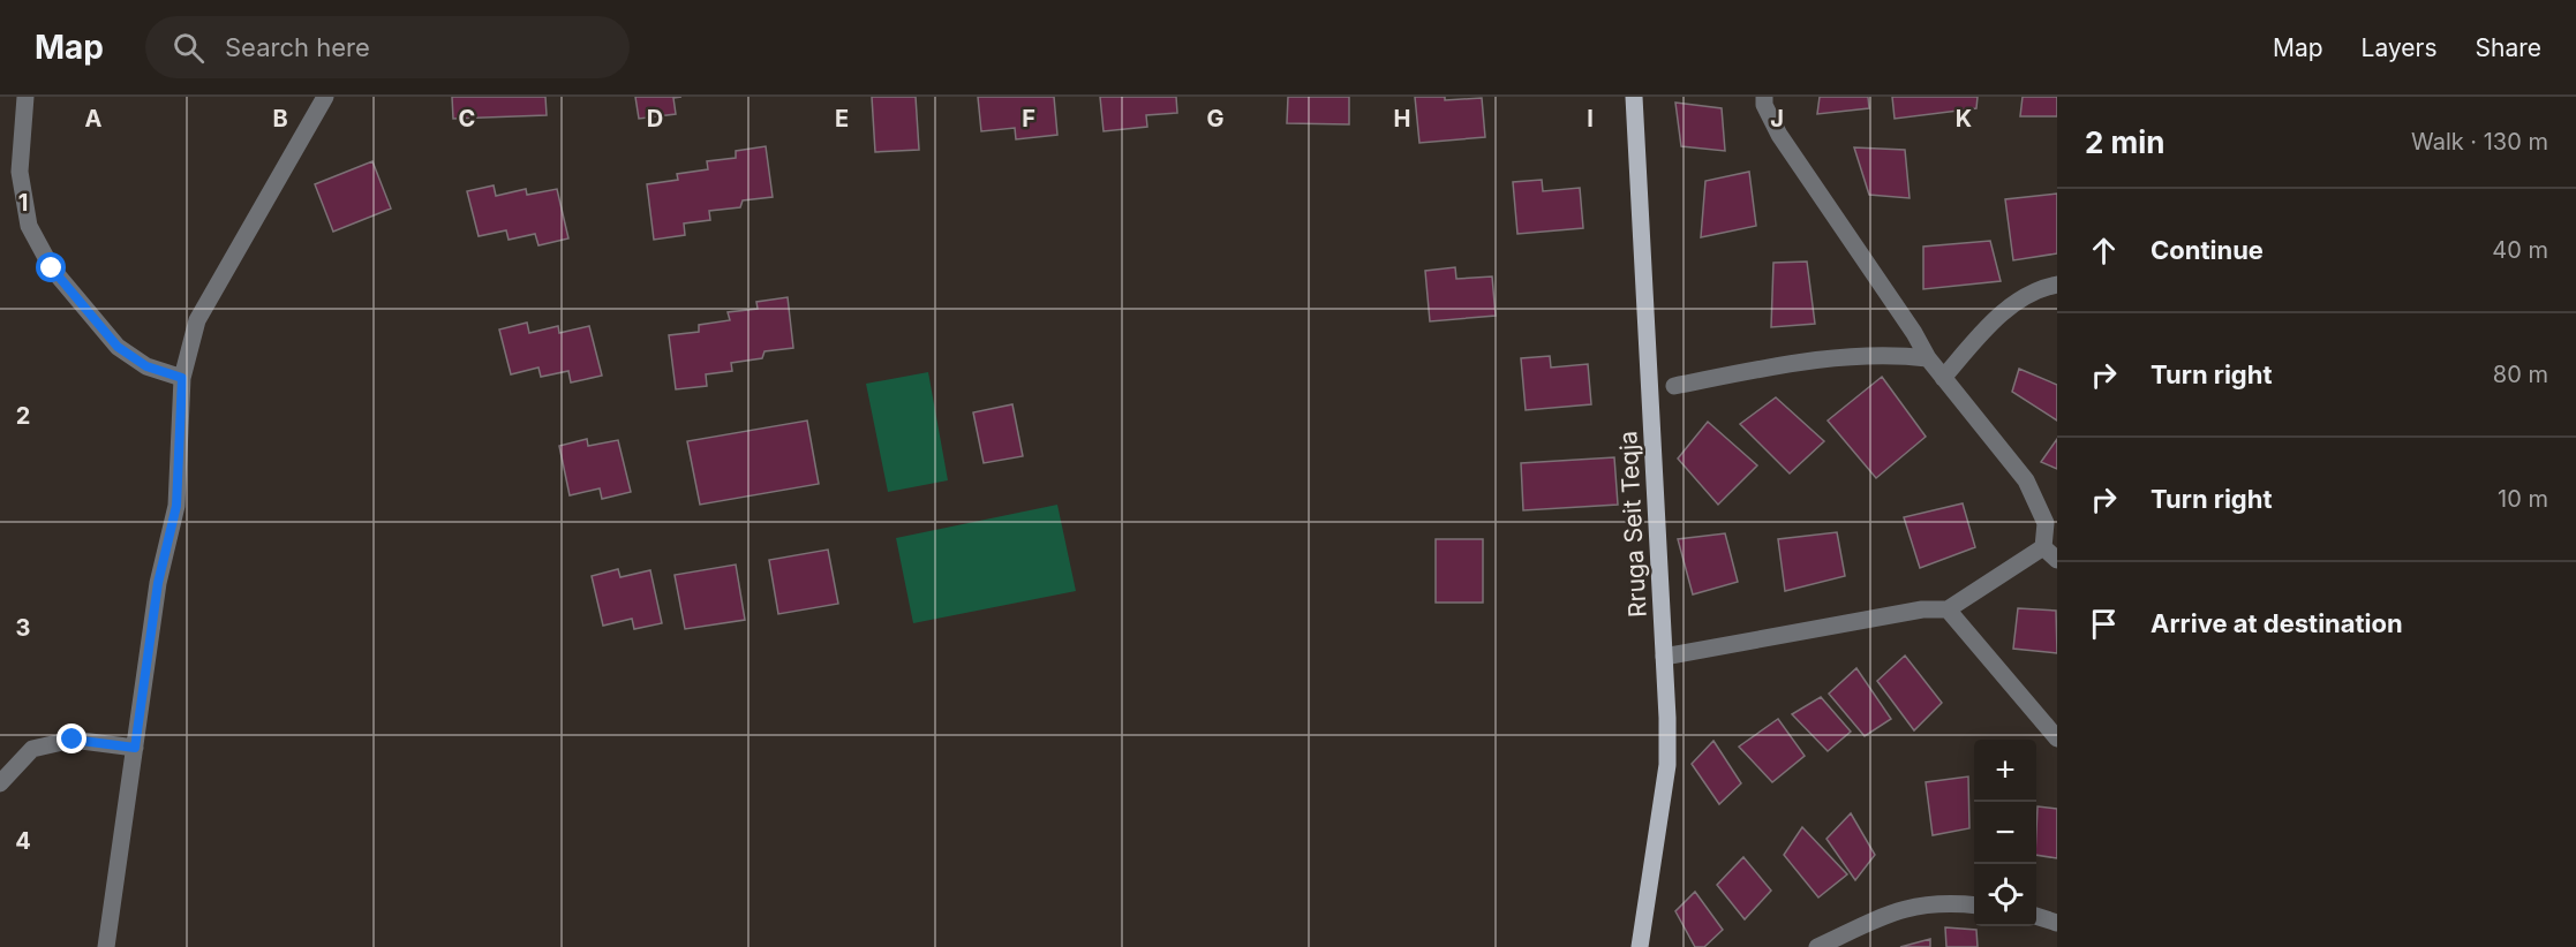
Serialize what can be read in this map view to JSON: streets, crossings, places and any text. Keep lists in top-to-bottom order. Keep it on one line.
{"streets":{"main road":["Rruga Seit Teqja"]},"page":{"header":"Map","search":"Search here","nav":["Map","Layers","Share"],"heading":["2 min","Walk · 130 m"],"list":[["Continue","40 m"],["Turn right","80 m"],["Turn right","10 m"],"Arrive at destination"],"map_buttons":["+","−"]},"grid":{"columns":["A","B","C","D","E","F","G","H","I","J","K"],"rows":["1","2","3","4"]}}
